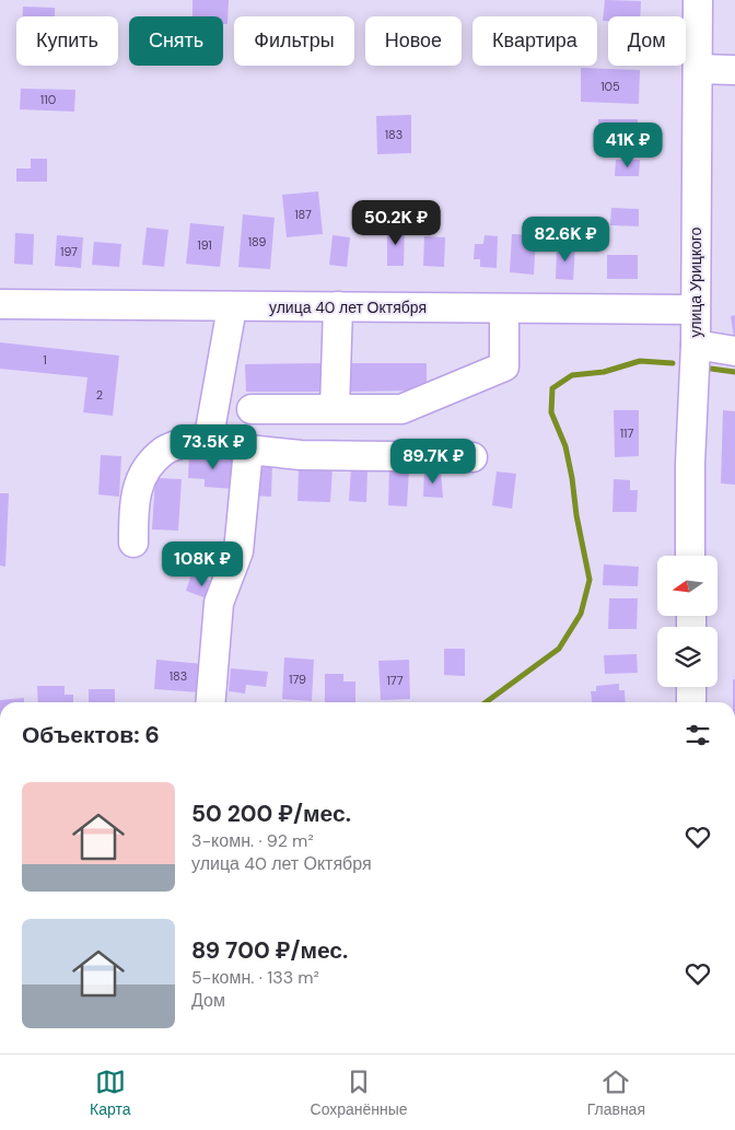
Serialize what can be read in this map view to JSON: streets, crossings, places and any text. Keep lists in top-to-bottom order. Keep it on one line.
{"streets":{"street":["улица Урицкого","улица 40 лет Октября"]},"crossings":[["улица Урицкого","улица 40 лет Октября"]],"house_numbers":["105","110","183","187","189","191","197","1","2","117","183","179","177"],"north":"left","page":{"chip":["Купить","Снять","Фильтры","Новое","Квартира","Дом"],"price":["41K ₽","50.2K ₽","82.6K ₽","73.5K ₽","89.7K ₽","108K ₽"],"heading":"Объектов: 6","list":[{"name":"50 200 ₽/мес.","note":"3-комн. · 92 m² · улица 40 лет Октября"},{"name":"89 700 ₽/мес.","note":"5-комн. · 133 m² · Дом"}],"tabs":["Карта","Сохранённые","Главная"]}}
